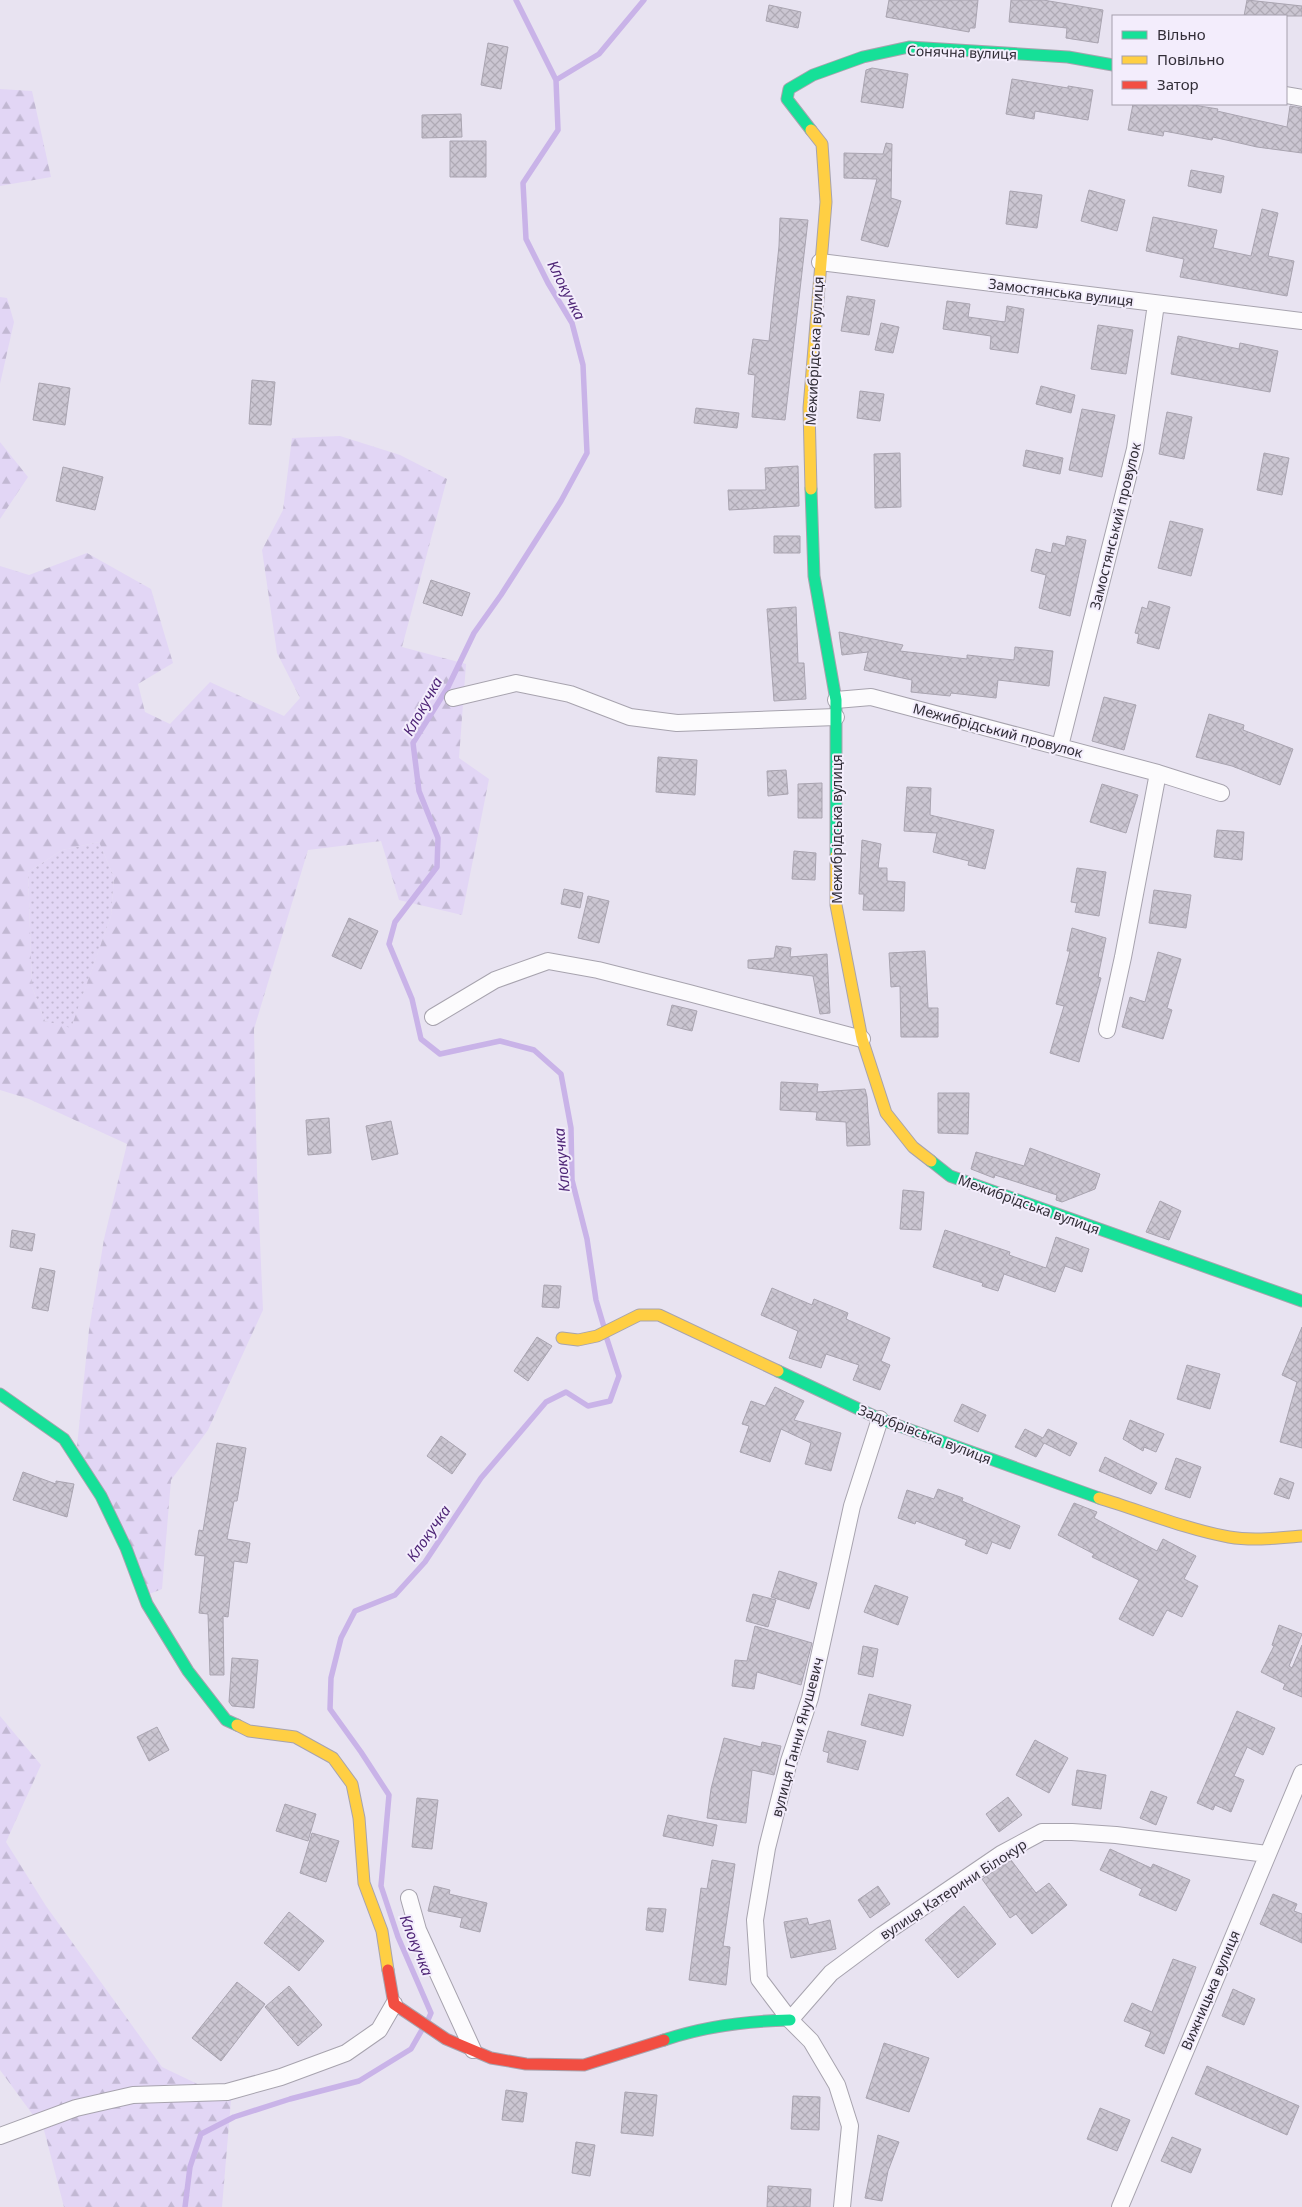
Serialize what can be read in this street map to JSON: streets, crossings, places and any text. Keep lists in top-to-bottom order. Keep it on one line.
{"streets":{"street":["Сонячна вулиця","Замостянська вулиця","Межибрідська вулиця","Замостянський провулок","Межибрідський провулок","Задубрівська вулиця","вулиця Ганни Янушевич","вулиця Катерини Білокур","Вижницька вулиця"]},"crossings":[["Сонячна вулиця","Межибрідська вулиця"],["Замостянська вулиця","Межибрідська вулиця"],["Замостянська вулиця","Замостянський провулок"],["Межибрідська вулиця","Межибрідський провулок"],["Замостянський провулок","Межибрідський провулок"],["Задубрівська вулиця","вулиця Ганни Янушевич"],["вулиця Ганни Янушевич","вулиця Катерини Білокур"],["вулиця Катерини Білокур","Вижницька вулиця"]],"water":["Клокучка"],"legend":["Вільно","Повільно","Затор"]}
